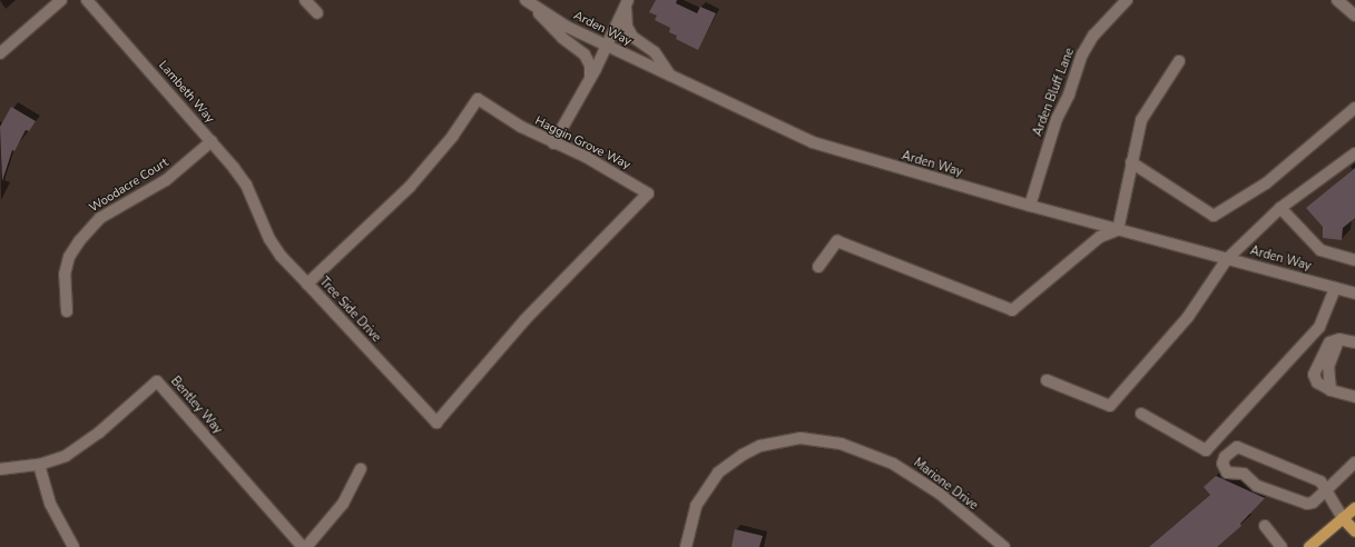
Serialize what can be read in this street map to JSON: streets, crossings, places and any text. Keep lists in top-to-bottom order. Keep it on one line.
{"streets":{"street":["Arden Way","Lambeth Way","Arden Bluff Lane","Haggin Grove Way","Woodacre Court","Tree Side Drive","Bentley Way","Marione Drive"]},"crossings":[["Arden Way","Arden Bluff Lane"],["Lambeth Way","Woodacre Court"],["Lambeth Way","Tree Side Drive"],["Haggin Grove Way","Tree Side Drive"]]}
